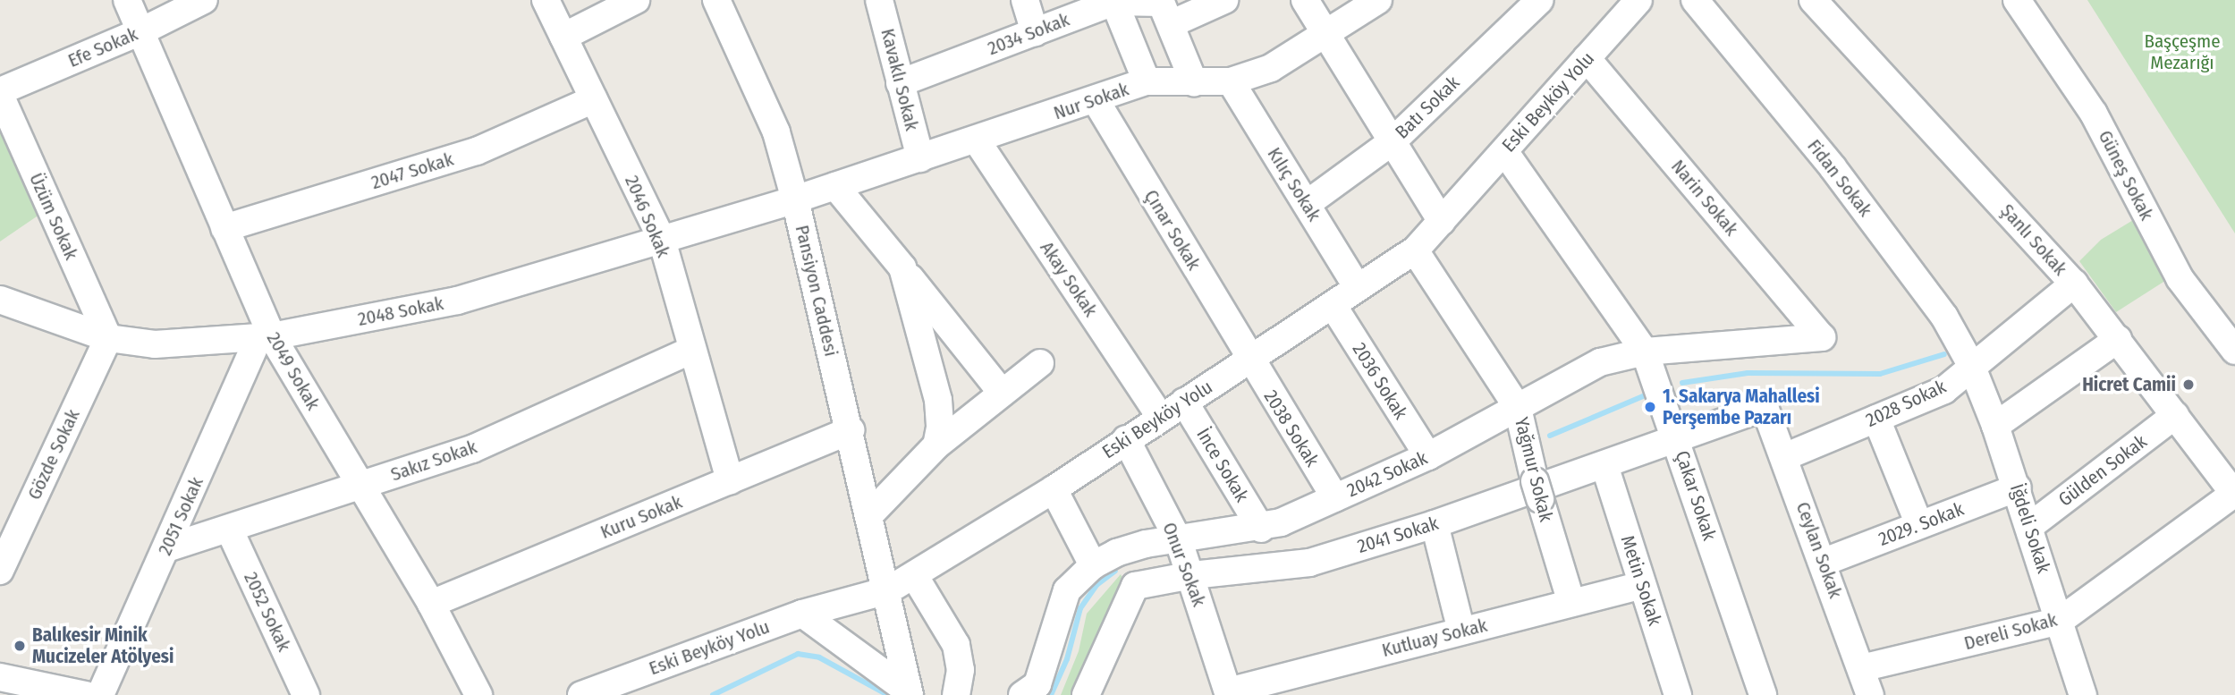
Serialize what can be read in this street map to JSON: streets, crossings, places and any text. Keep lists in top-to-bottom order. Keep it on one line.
{"streets":{"street":["2034 Sokak","Efe Sokak","Kavaklı Sokak","Nur Sokak","Eski Beyköy Yolu","Batı Sokak","2047 Sokak","Güneş Sokak","Fidan Sokak","Kılıç Sokak","Narin Sokak","Üzüm Sokak","2046 Sokak","Çınar Sokak","Şanlı Sokak","Akay Sokak","Pansiyon Caddesi","2048 Sokak","2049 Sokak","2036 Sokak","2028 Sokak","2038 Sokak","Gözde Sokak","Sakız Sokak","İnce Sokak","Yağmur Sokak","Gülden Sokak","2042 Sokak","Çakar Sokak","2051 Sokak","Kuru Sokak","2029. Sokak","İğdeli Sokak","2041 Sokak","Ceylan Sokak","Onur Sokak","Metin Sokak","2052 Sokak","Dereli Sokak","Kutluay Sokak"]},"crossings":[["2034 Sokak","Kavaklı Sokak"],["Efe Sokak","Üzüm Sokak"],["Efe Sokak","2049 Sokak"],["Kavaklı Sokak","Nur Sokak"],["Nur Sokak","Kılıç Sokak"],["Nur Sokak","Çınar Sokak"],["Nur Sokak","Akay Sokak"],["Nur Sokak","Pansiyon Caddesi"],["Nur Sokak","2048 Sokak"],["Eski Beyköy Yolu","Kılıç Sokak"],["Eski Beyköy Yolu","Narin Sokak"],["Eski Beyköy Yolu","Çınar Sokak"],["Eski Beyköy Yolu","Akay Sokak"],["Eski Beyköy Yolu","Pansiyon Caddesi"],["Eski Beyköy Yolu","2036 Sokak"],["Eski Beyköy Yolu","2038 Sokak"],["Eski Beyköy Yolu","İnce Sokak"],["Eski Beyköy Yolu","Yağmur Sokak"],["Eski Beyköy Yolu","Çakar Sokak"],["Eski Beyköy Yolu","Onur Sokak"],["Batı Sokak","Kılıç Sokak"],["2047 Sokak","2046 Sokak"],["2047 Sokak","2049 Sokak"],["Fidan Sokak","2028 Sokak"],["Fidan Sokak","İğdeli Sokak"],["Narin Sokak","2042 Sokak"],["Üzüm Sokak","2048 Sokak"],["Üzüm Sokak","Gözde Sokak"],["2046 Sokak","2048 Sokak"],["2046 Sokak","Sakız Sokak"],["2046 Sokak","Kuru Sokak"],["Çınar Sokak","2038 Sokak"],["Şanlı Sokak","2028 Sokak"],["Şanlı Sokak","Gülden Sokak"],["Şanlı Sokak","Dereli Sokak"],["Pansiyon Caddesi","2048 Sokak"],["Pansiyon Caddesi","Kuru Sokak"],["2048 Sokak","2049 Sokak"],["2048 Sokak","Gözde Sokak"],["2048 Sokak","2051 Sokak"],["2049 Sokak","Sakız Sokak"],["2049 Sokak","2051 Sokak"],["2049 Sokak","Kuru Sokak"],["2036 Sokak","2042 Sokak"],["2028 Sokak","İğdeli Sokak"],["2028 Sokak","Ceylan Sokak"],["2038 Sokak","2042 Sokak"],["Sakız Sokak","2051 Sokak"],["Sakız Sokak","2052 Sokak"],["İnce Sokak","2042 Sokak"],["Yağmur Sokak","2042 Sokak"],["Yağmur Sokak","Kutluay Sokak"],["Gülden Sokak","İğdeli Sokak"],["2042 Sokak","Çakar Sokak"],["2042 Sokak","Onur Sokak"],["Çakar Sokak","2041 Sokak"],["2029. Sokak","İğdeli Sokak"],["2029. Sokak","Ceylan Sokak"],["İğdeli Sokak","Dereli Sokak"],["2041 Sokak","Ceylan Sokak"],["2041 Sokak","Onur Sokak"],["2041 Sokak","Metin Sokak"],["Ceylan Sokak","Dereli Sokak"],["Onur Sokak","Kutluay Sokak"],["Metin Sokak","Kutluay Sokak"]],"parks":["Başçeşme Mezarığı"],"places":["Hicret Camii","1. Sakarya Mahallesi Perşembe Pazarı","Balıkesir Minik Mucizeler Atölyesi"]}
